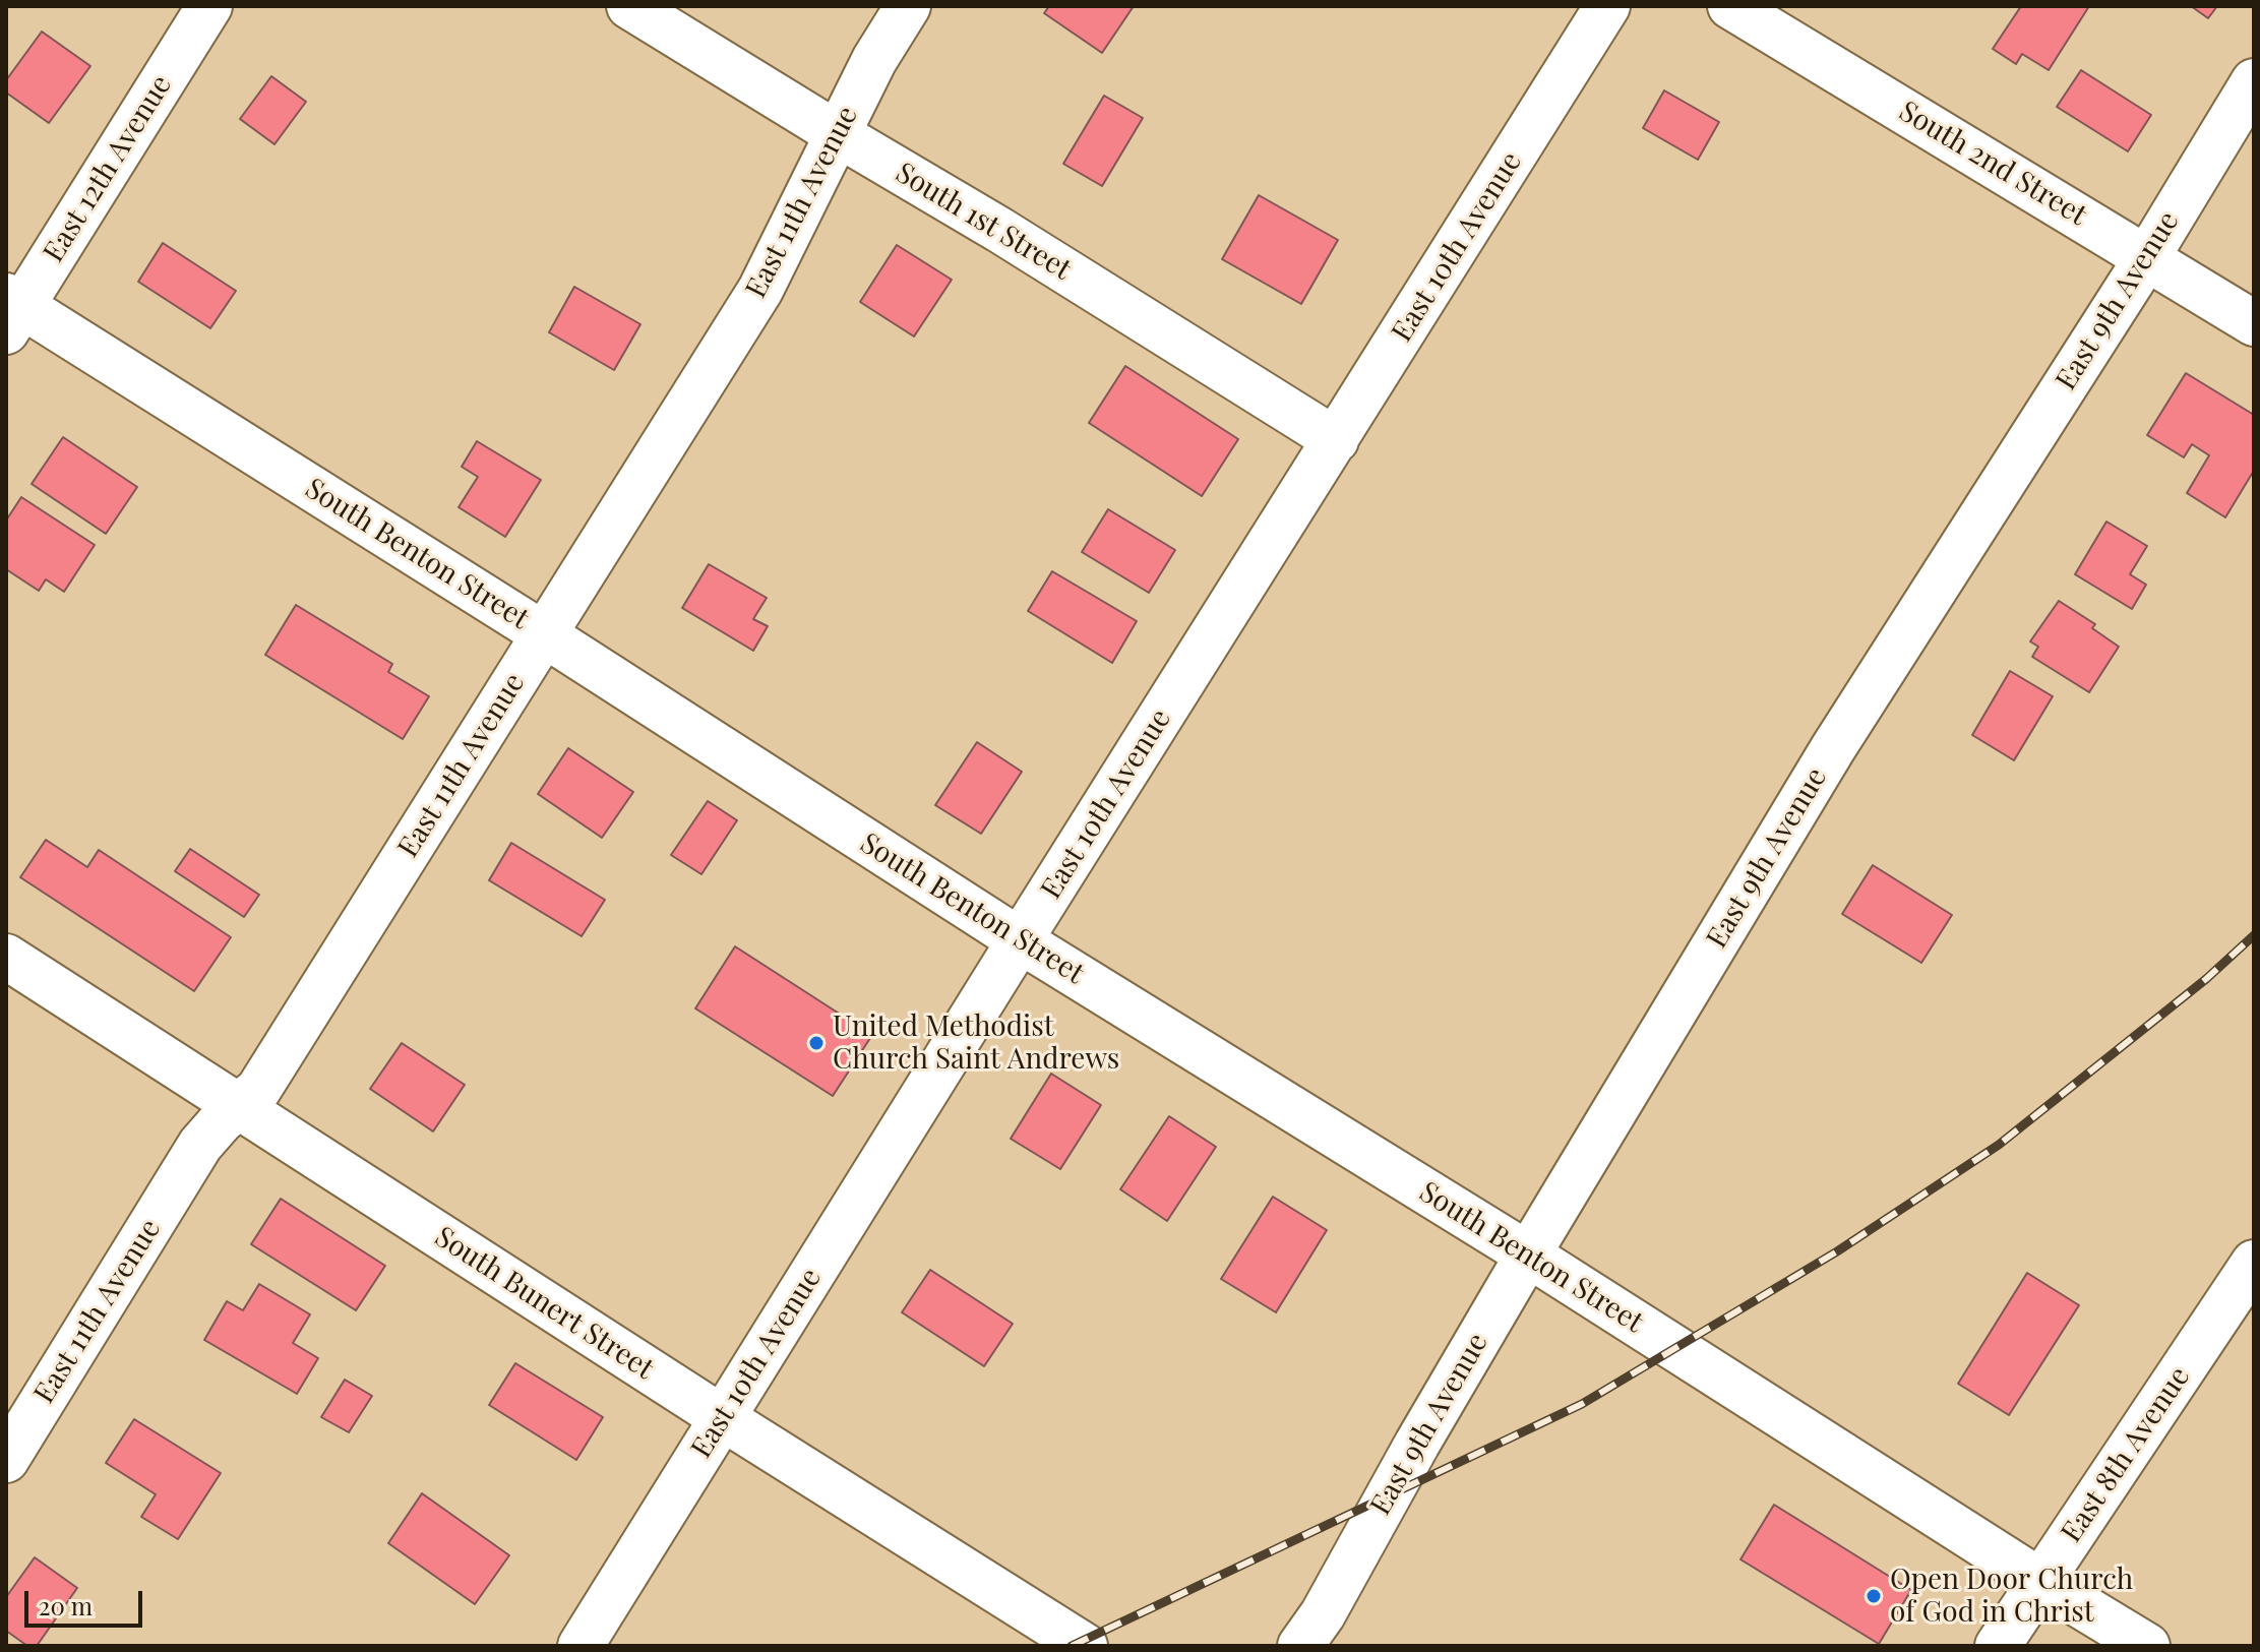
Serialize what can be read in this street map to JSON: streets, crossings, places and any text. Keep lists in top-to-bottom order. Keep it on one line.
{"streets":{"street":["South 2nd Street","East 12th Avenue","East 11th Avenue","South 1st Street","East 10th Avenue","East 9th Avenue","South Benton Street","South Bunert Street","East 8th Avenue"]},"crossings":[["South 2nd Street","East 9th Avenue"],["East 12th Avenue","South Benton Street"],["East 11th Avenue","South 1st Street"],["East 11th Avenue","South Benton Street"],["East 11th Avenue","South Bunert Street"],["South 1st Street","East 10th Avenue"],["East 10th Avenue","South Benton Street"],["East 10th Avenue","South Bunert Street"],["East 9th Avenue","South Benton Street"],["South Benton Street","East 8th Avenue"]],"places":["United Methodist Church Saint Andrews","Open Door Church of God in Christ"],"scale_bar":"20 m"}
